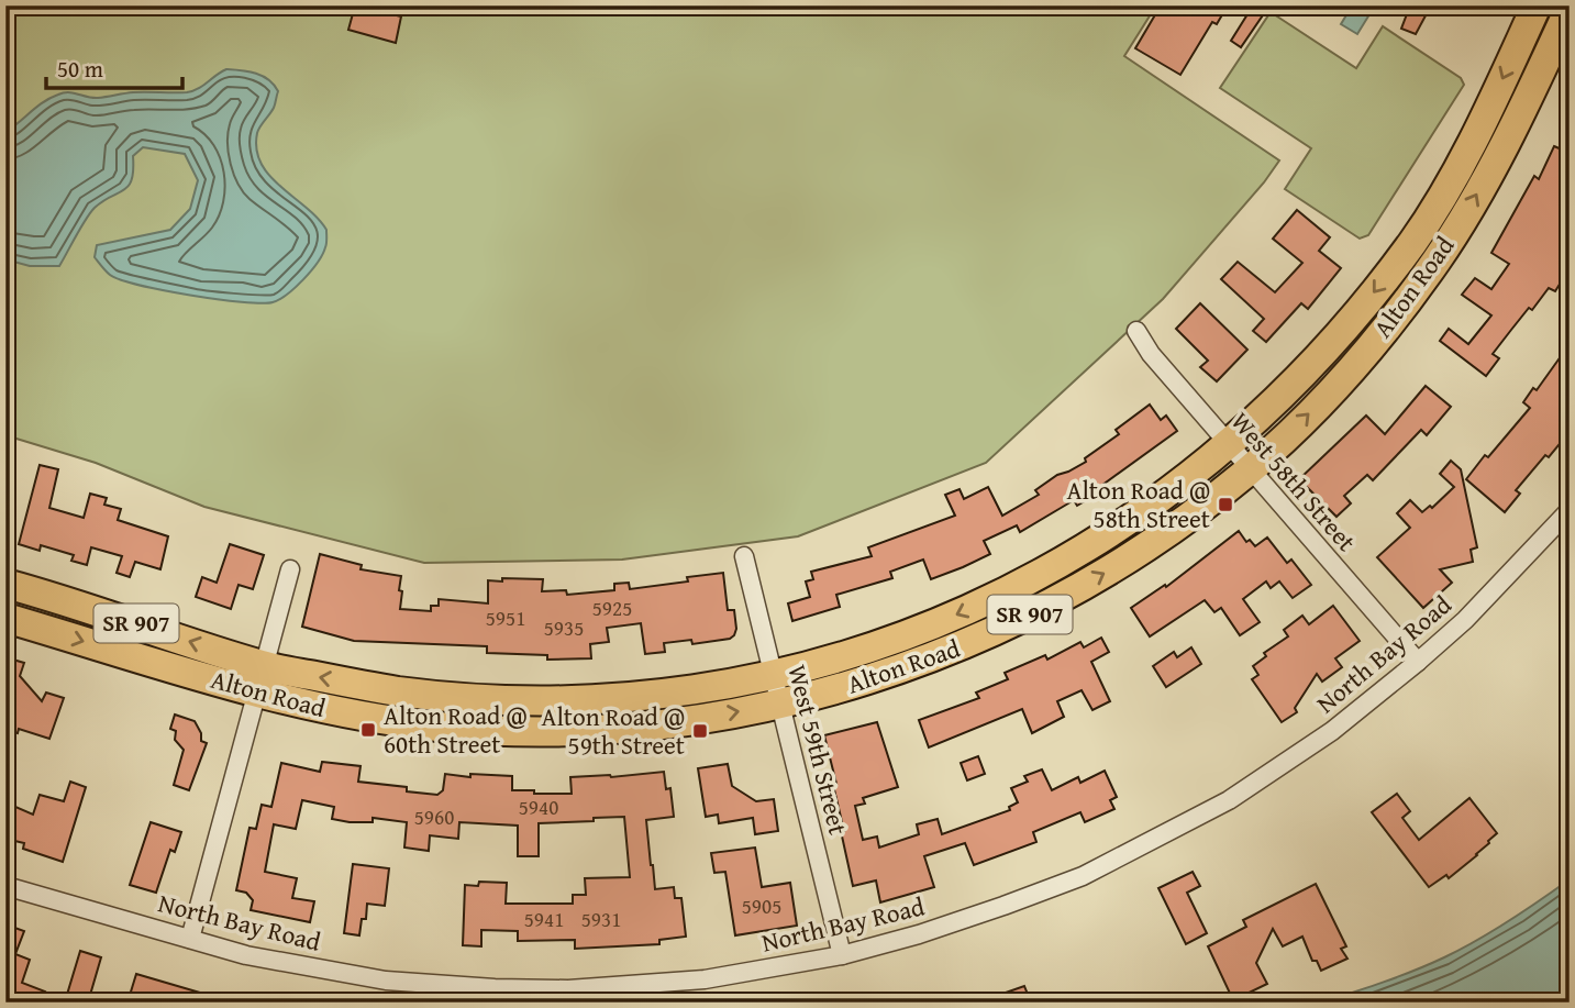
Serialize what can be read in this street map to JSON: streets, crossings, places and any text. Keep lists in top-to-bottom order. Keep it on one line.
{"streets":{"main road":["Alton Road","SR 907"],"street":["West 58th Street","North Bay Road","West 59th Street"]},"crossings":[["Alton Road","West 58th Street"],["Alton Road","West 59th Street"],["West 58th Street","North Bay Road"],["North Bay Road","West 59th Street"]],"places":{"transit":["Alton Road @ 58th Street","Alton Road @ 60th Street","Alton Road @ 59th Street"]},"house_numbers":["5925","5951","5935","5940","5960","5905","5941","5931"],"scale_bar":"50 m"}
